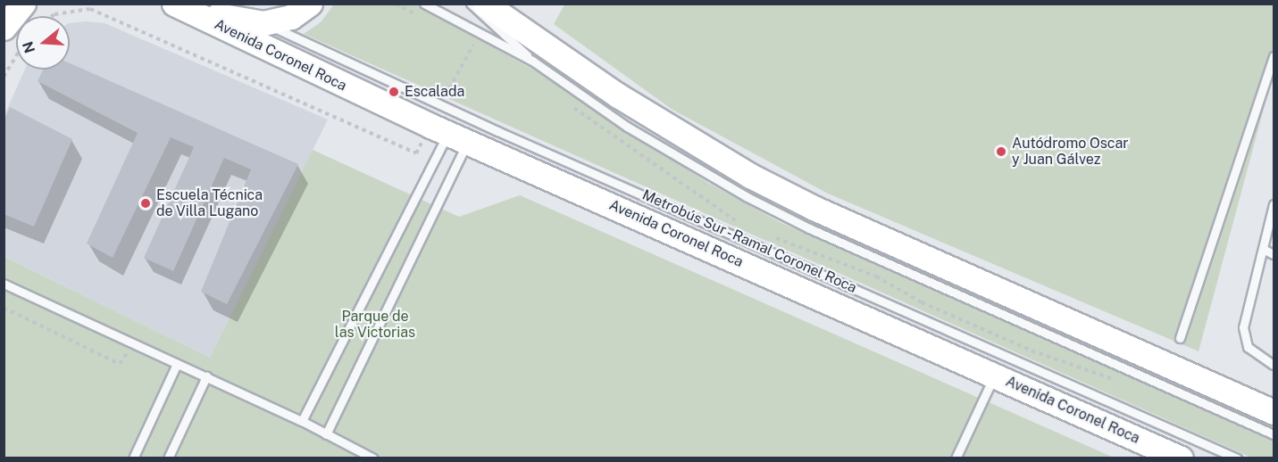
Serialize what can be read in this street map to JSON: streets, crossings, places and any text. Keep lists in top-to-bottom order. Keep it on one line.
{"streets":{"main road":["Avenida Coronel Roca"],"lane":["Metrobús Sur - Ramal Coronel Roca"]},"parks":["Parque de las Victorias"],"places":["Escalada","Autódromo Oscar y Juan Gálvez","Escuela Técnica de Villa Lugano"],"north":"left"}
